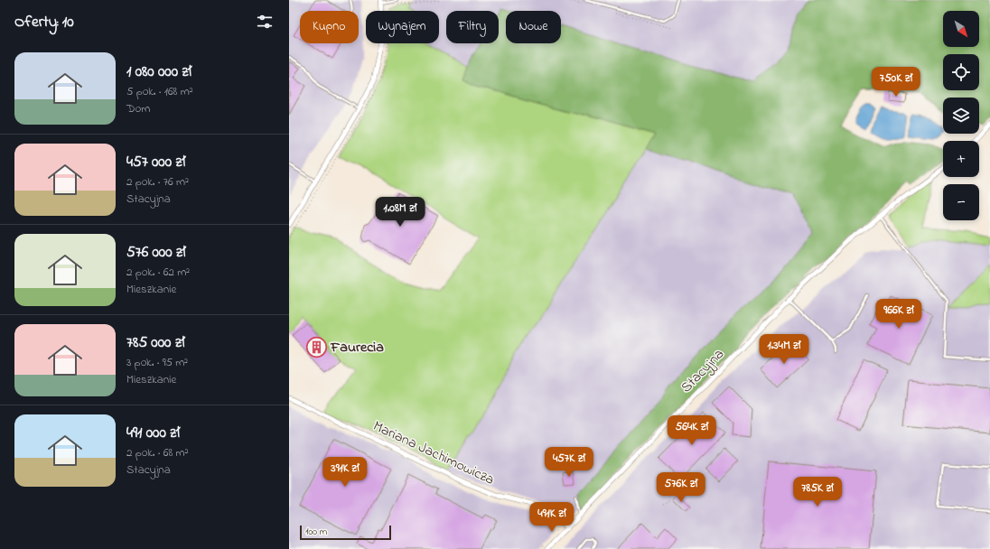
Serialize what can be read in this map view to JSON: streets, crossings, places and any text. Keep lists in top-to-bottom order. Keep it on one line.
{"streets":{"street":["Stacyjna","Mariana Jachimowicza"]},"crossings":[["Stacyjna","Mariana Jachimowicza"]],"places":{"building":["Faurecia"]},"scale_bar":"100 m","north":"bottom right","page":{"heading":"Oferty: 10","map_buttons":["+","−"],"chip":["Kupno","Wynajem","Filtry","Nowe"],"list":[{"name":"1 080 000 zł","note":"5 pok. · 168 m² · Dom"},{"name":"457 000 zł","note":"2 pok. · 76 m² · Stacyjna"},{"name":"576 000 zł","note":"2 pok. · 62 m² · Mieszkanie"},{"name":"785 000 zł","note":"3 pok. · 95 m² · Mieszkanie"},{"name":"491 000 zł","note":"2 pok. · 68 m² · Stacyjna"}],"price":["750K zł","1.08M zł","966K zł","1.34M zł","564K zł","457K zł","391K zł","576K zł","785K zł","491K zł"],"scale":"100 m"}}
